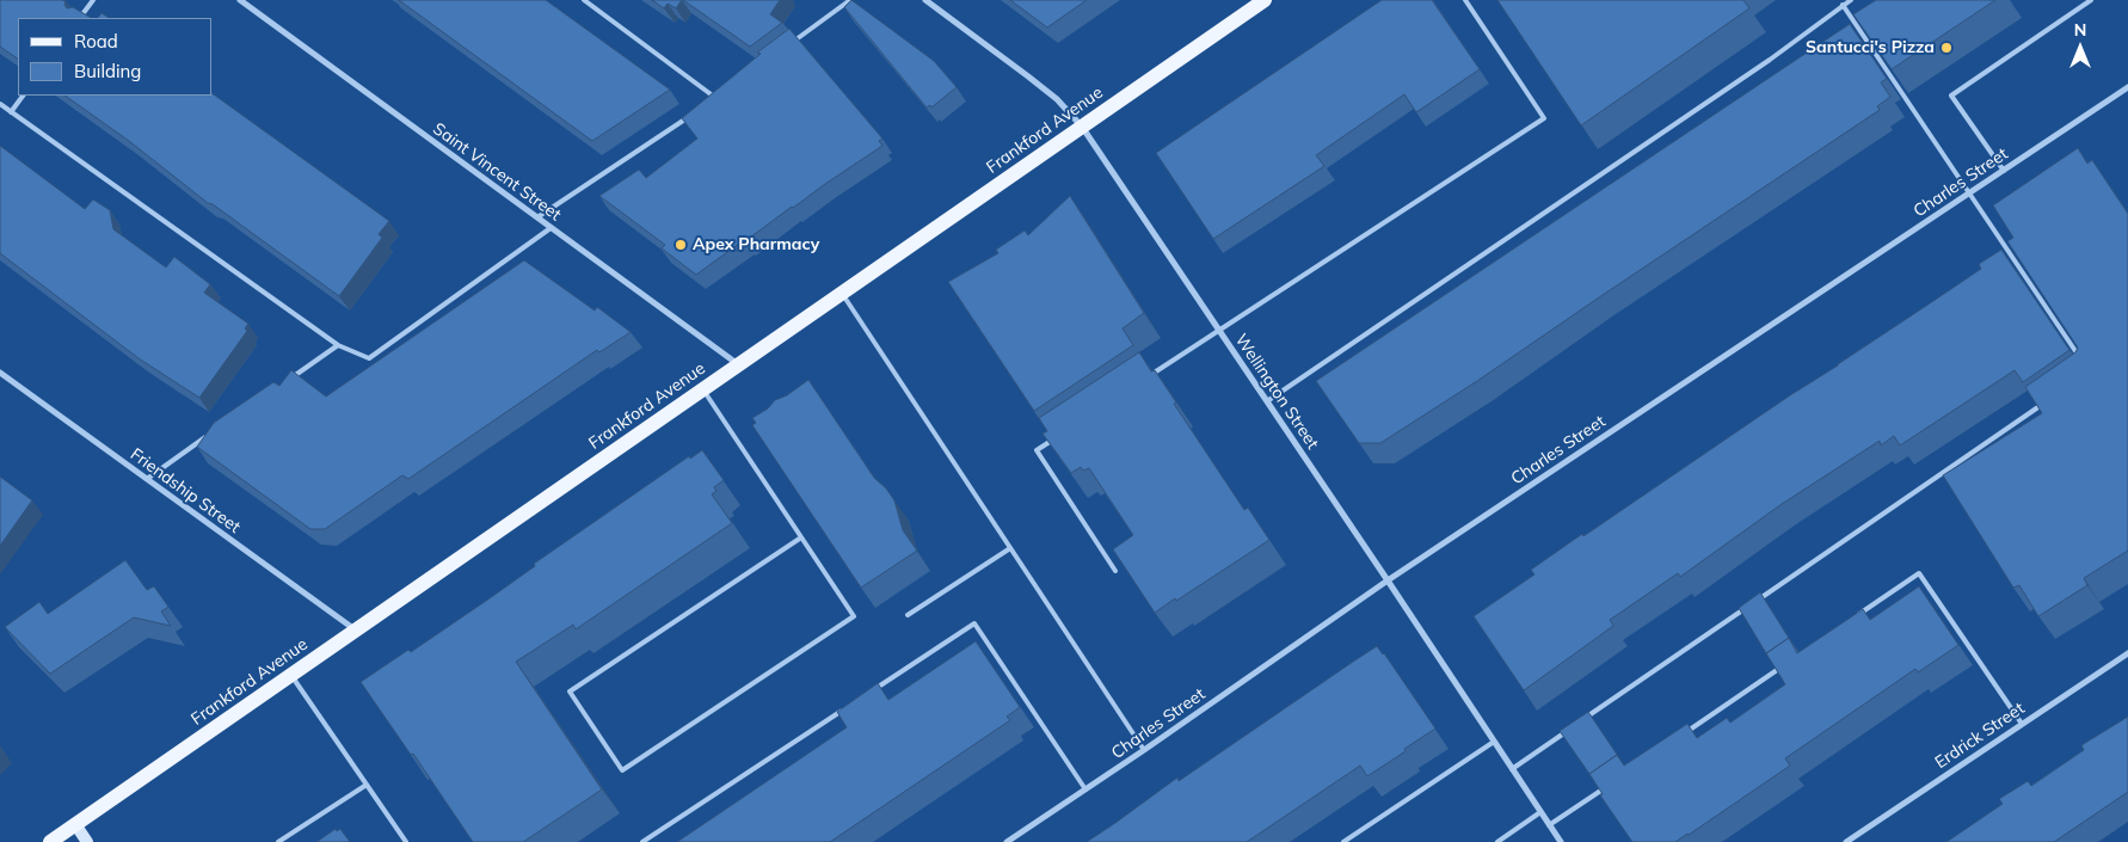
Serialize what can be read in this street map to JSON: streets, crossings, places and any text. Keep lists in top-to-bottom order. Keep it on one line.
{"streets":{"main road":["Frankford Avenue"],"street":["Saint Vincent Street","Charles Street","Wellington Street","Friendship Street","Erdrick Street"]},"crossings":[["Frankford Avenue","Saint Vincent Street"],["Frankford Avenue","Wellington Street"],["Frankford Avenue","Friendship Street"],["Charles Street","Wellington Street"]],"places":["Santucci's Pizza","Apex Pharmacy"],"legend":["Road","Building"],"north":"top"}
